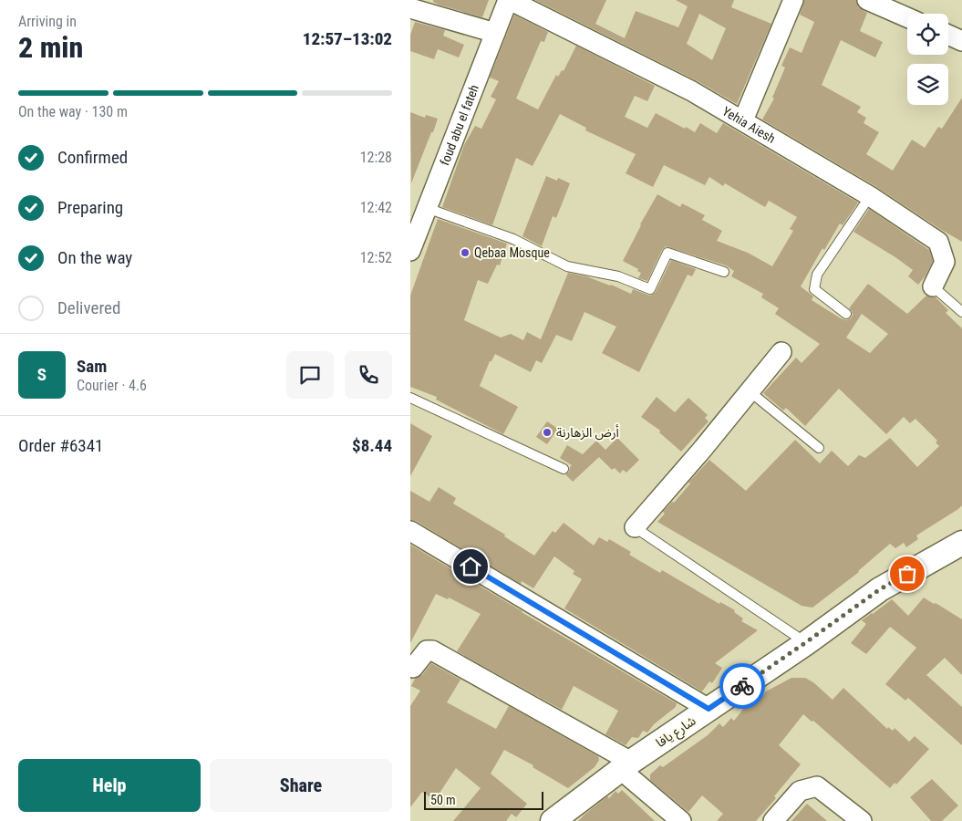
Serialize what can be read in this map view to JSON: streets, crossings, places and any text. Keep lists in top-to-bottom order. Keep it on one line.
{"streets":{"street":["foud abu el fateh","Yehia Aiesh","شارع يافا"]},"crossings":[["foud abu el fateh","Yehia Aiesh"]],"places":["Qebaa Mosque","أرض الزهارنة"],"scale_bar":"50 m","page":{"heading":["2 min","Arriving in","12:57–13:02"],"panel":["Sam","Courier · 4.6","Order #6341","$8.44"],"bar":"On the way · 130 m","list":[["Confirmed","12:28"],["Preparing","12:42"],["On the way","12:52"],"Delivered"],"round":"S","buttons":["Help","Share"],"scale":"50 m"}}
